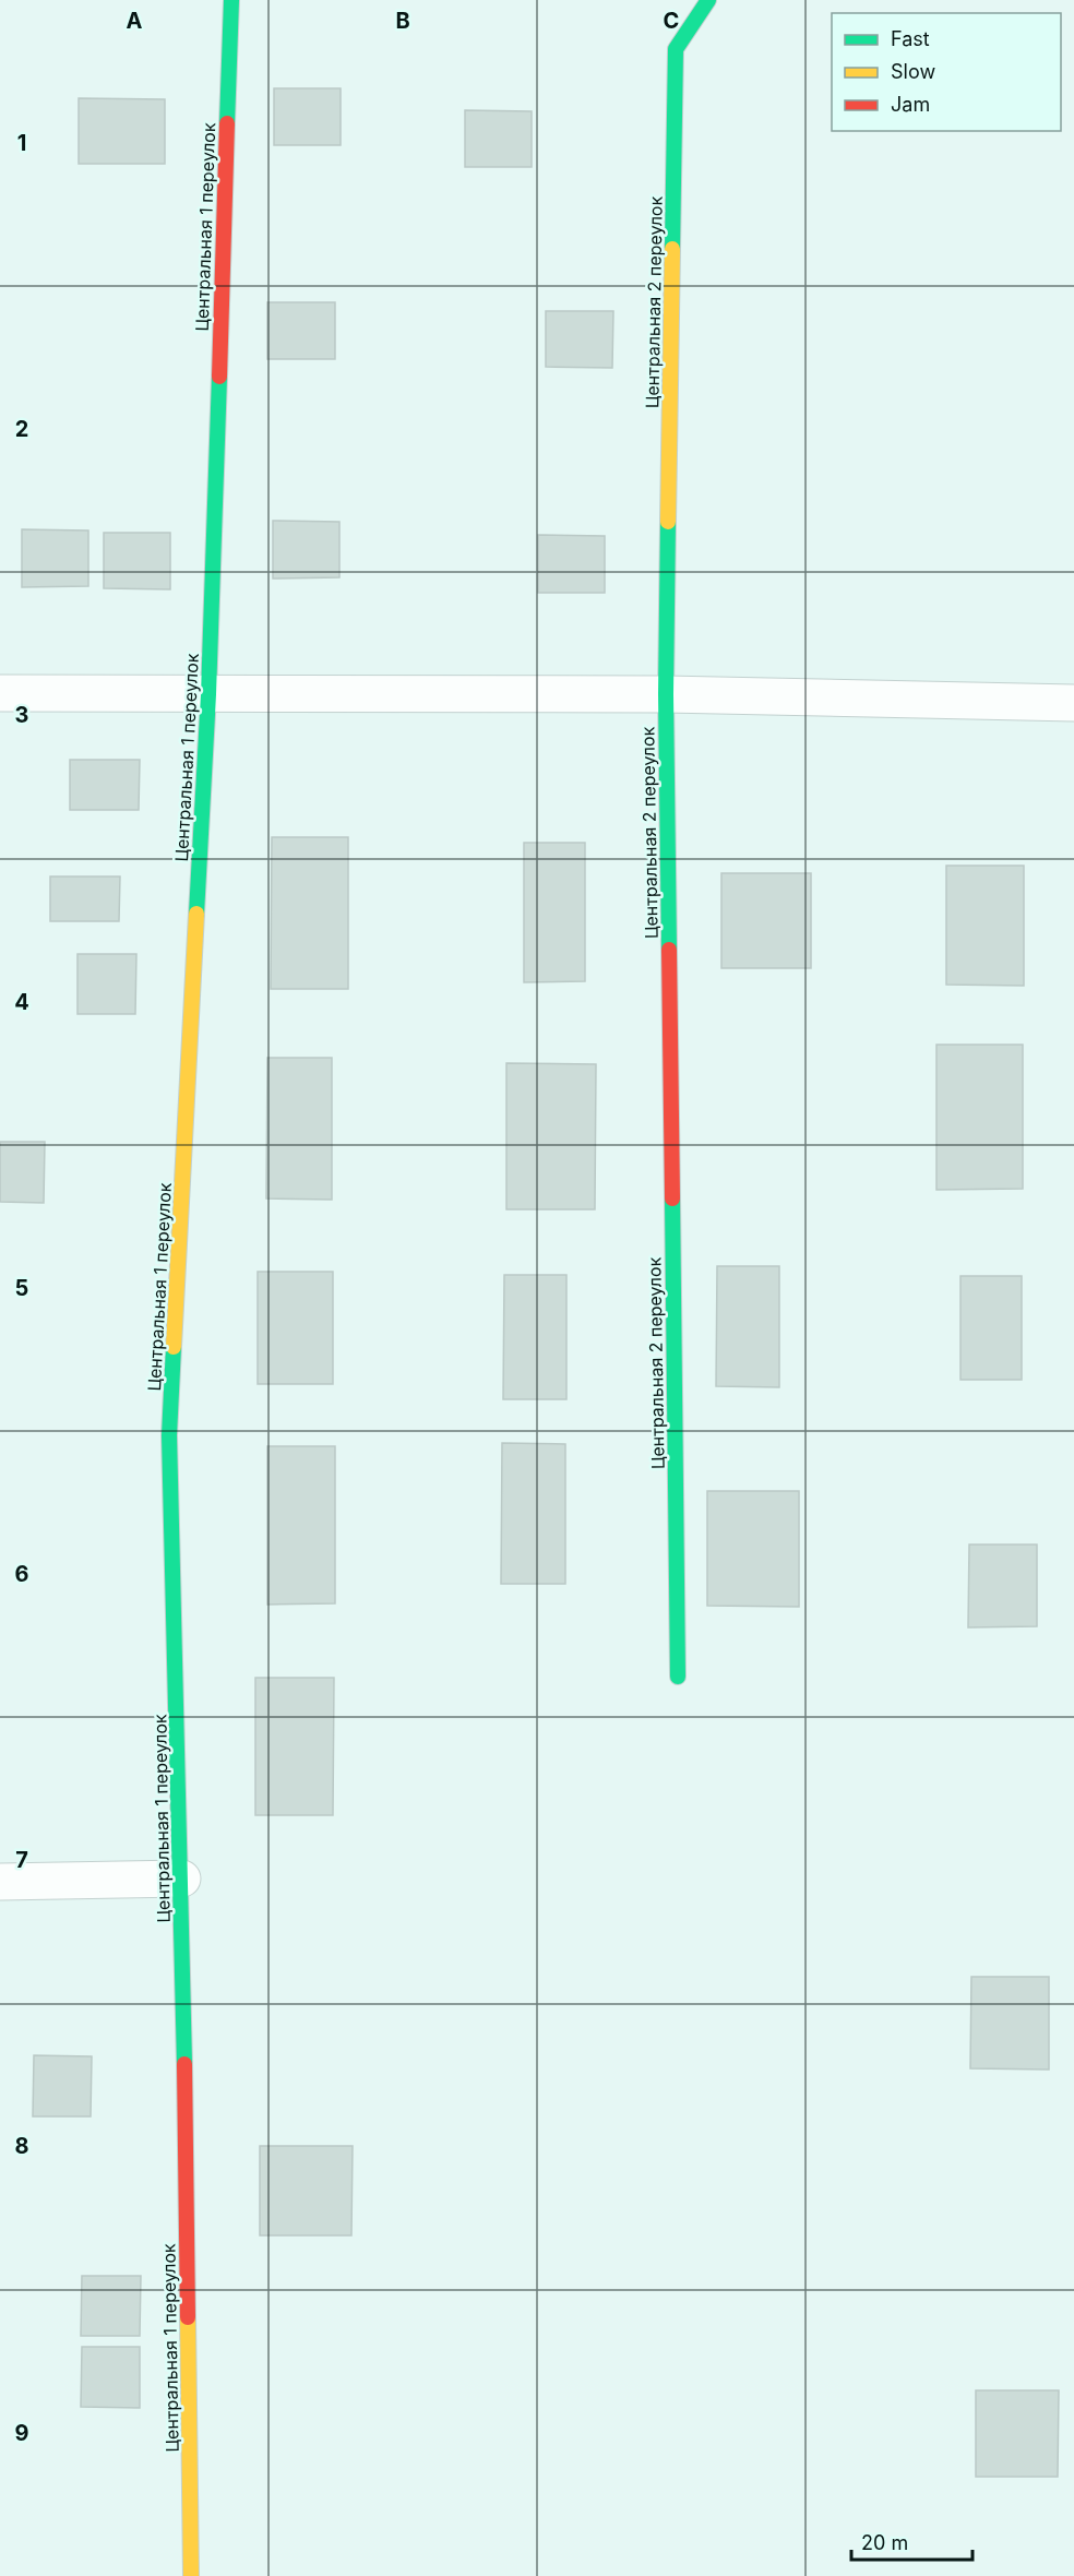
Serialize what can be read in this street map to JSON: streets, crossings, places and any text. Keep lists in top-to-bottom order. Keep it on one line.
{"streets":{"street":["Центральная 1 переулок","Центральная 2 переулок"]},"legend":["Fast","Slow","Jam"],"scale_bar":"20 m","grid":{"columns":["A","B","C"],"rows":["1","2","3","4","5","6","7","8","9"]}}
